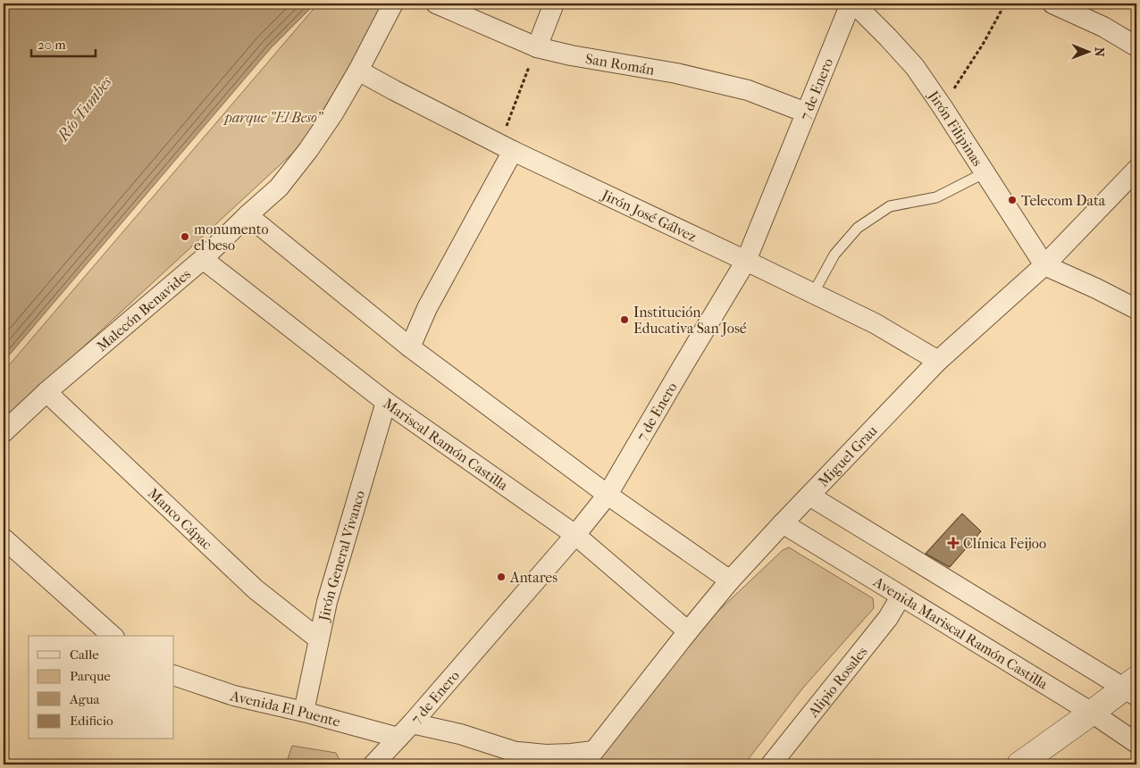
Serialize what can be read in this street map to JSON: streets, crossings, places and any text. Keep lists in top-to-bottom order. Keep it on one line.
{"streets":{"street":["San Román","7 de Enero","Jirón Filipinas","Jirón José Gálvez","Malecón Benavides","Mariscal Ramón Castilla","Miguel Grau","Manco Cápac","Jirón General Vivanco","Avenida Mariscal Ramón Castilla","Alipio Rosales","Avenida El Puente"]},"crossings":[["San Román","7 de Enero"],["7 de Enero","Jirón José Gálvez"],["7 de Enero","Mariscal Ramón Castilla"],["7 de Enero","Avenida El Puente"],["Jirón Filipinas","Miguel Grau"],["Jirón José Gálvez","Malecón Benavides"],["Jirón José Gálvez","Miguel Grau"],["Malecón Benavides","Mariscal Ramón Castilla"],["Malecón Benavides","Manco Cápac"],["Mariscal Ramón Castilla","Miguel Grau"],["Mariscal Ramón Castilla","Jirón General Vivanco"],["Miguel Grau","Avenida Mariscal Ramón Castilla"],["Manco Cápac","Jirón General Vivanco"],["Jirón General Vivanco","Avenida El Puente"],["Avenida Mariscal Ramón Castilla","Alipio Rosales"]],"water":["Río Tumbes"],"parks":["parque \"El Beso\""],"places":{"other":["Telecom Data","monumento el beso","Institución Educativa San José","Antares"],"health":["Clínica Feijoo"]},"legend":["Calle","Parque","Agua","Edificio"],"scale_bar":"20 m","north":"right"}
